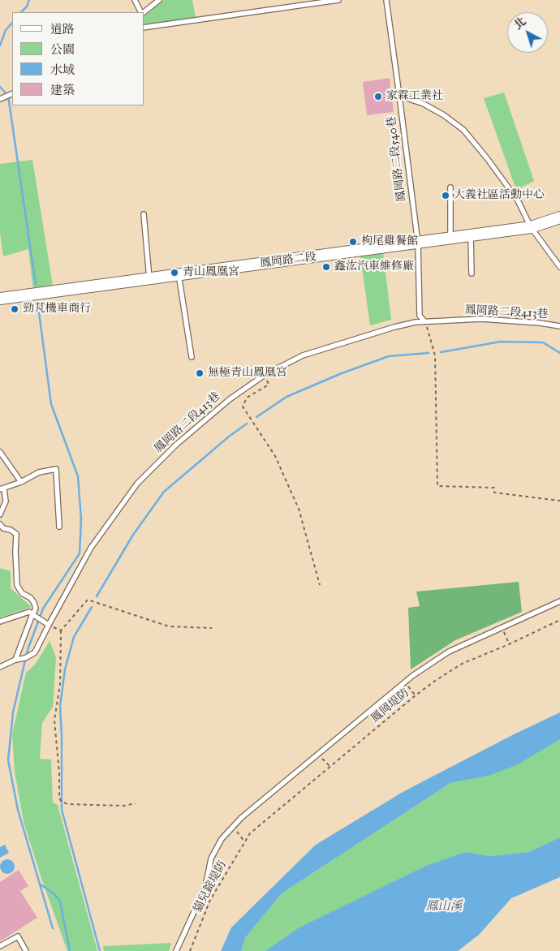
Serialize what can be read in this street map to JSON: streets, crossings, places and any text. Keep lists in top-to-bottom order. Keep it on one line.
{"streets":{"street":["鳳岡路二段"],"lane":["鳳岡路二段540巷","鳳岡路二段413巷"],"path":["鳳岡堤防","貓兒錠堤防"]},"crossings":[["鳳岡路二段540巷","鳳岡路二段"],["鳳岡路二段540巷","鳳岡路二段413巷"],["鳳岡堤防","貓兒錠堤防"]],"water":["鳳山溪"],"places":["家霖工業社","大義社區活動中心","枸尾雞餐館","鑫汯汽車維修廠","青山鳳凰宮","勁芃機車商行","無極青山鳳凰宮"],"legend":["道路","公園","水域","建築"],"north":"top left"}
